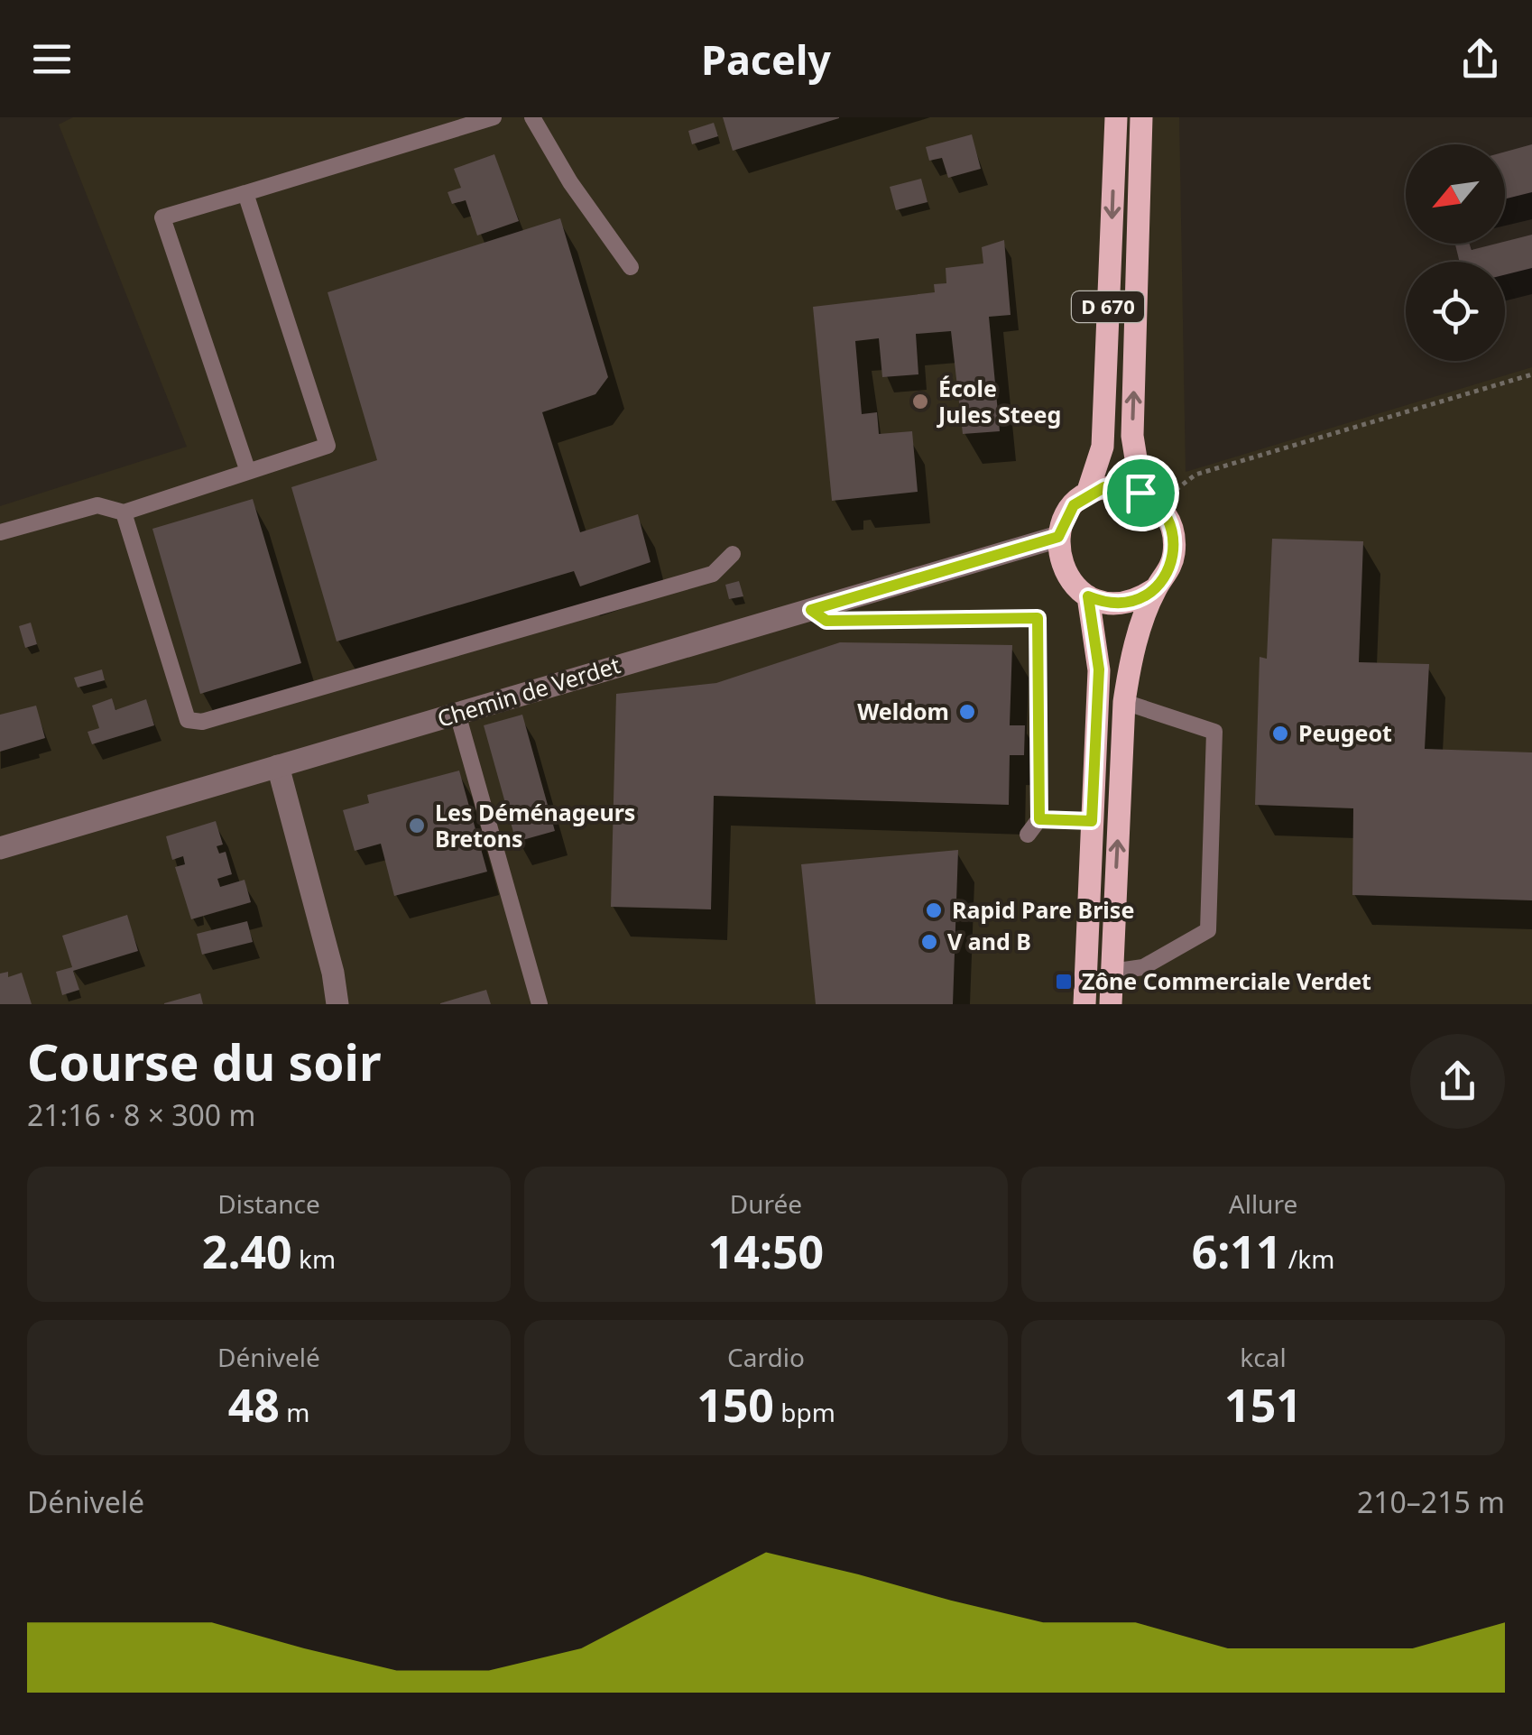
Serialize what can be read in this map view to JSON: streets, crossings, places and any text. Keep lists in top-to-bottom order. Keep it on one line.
{"streets":{"main road":["D 670"],"street":["Chemin de Verdet"]},"crossings":[["D 670","Chemin de Verdet"]],"places":{"other":["École Jules Steeg","Weldom","Peugeot","Les Déménageurs Bretons","Rapid Pare Brise","V and B"],"transit":["Zône Commerciale Verdet"]},"north":"bottom left","page":{"header":"Pacely","heading":["Course du soir","21:16 · 8 × 300 m"],"stats":[["Distance","2.40 km"],["Durée","14:50"],["Allure","6:11 /km"],["Dénivelé","48 m"],["Cardio","150 bpm"],["kcal","151"]],"chart":["Dénivelé","210–215 m"]}}
